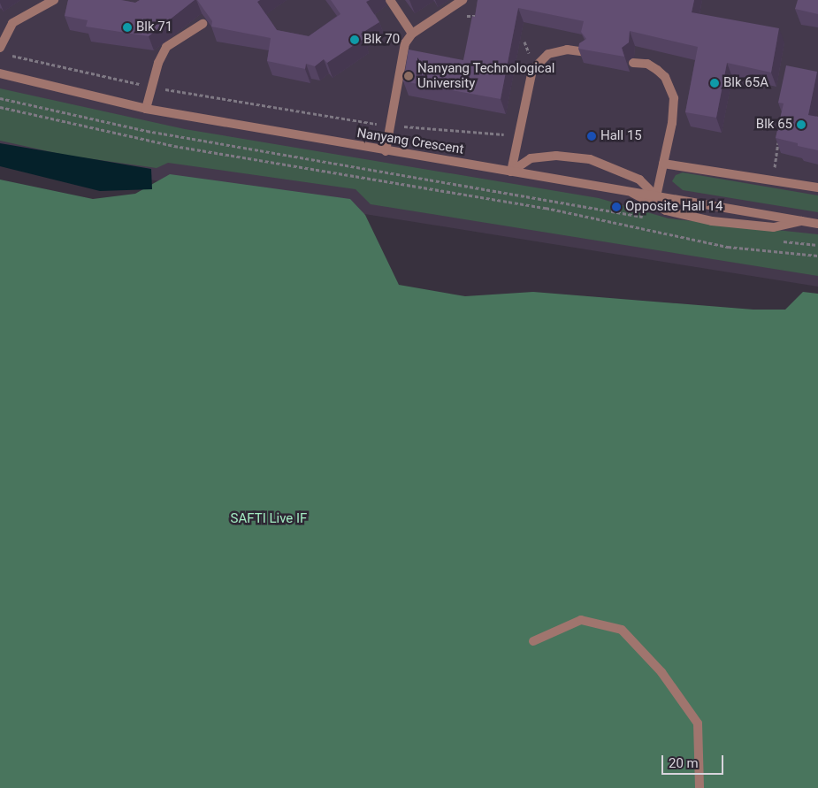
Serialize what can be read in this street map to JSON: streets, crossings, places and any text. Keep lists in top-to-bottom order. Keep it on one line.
{"streets":{"street":["Nanyang Crescent"]},"parks":["SAFTI Live IF"],"places":["Blk 71","Blk 70","Nanyang Technological University","Blk 65A","Blk 65","Hall 15","Opposite Hall 14"],"scale_bar":"20 m"}
